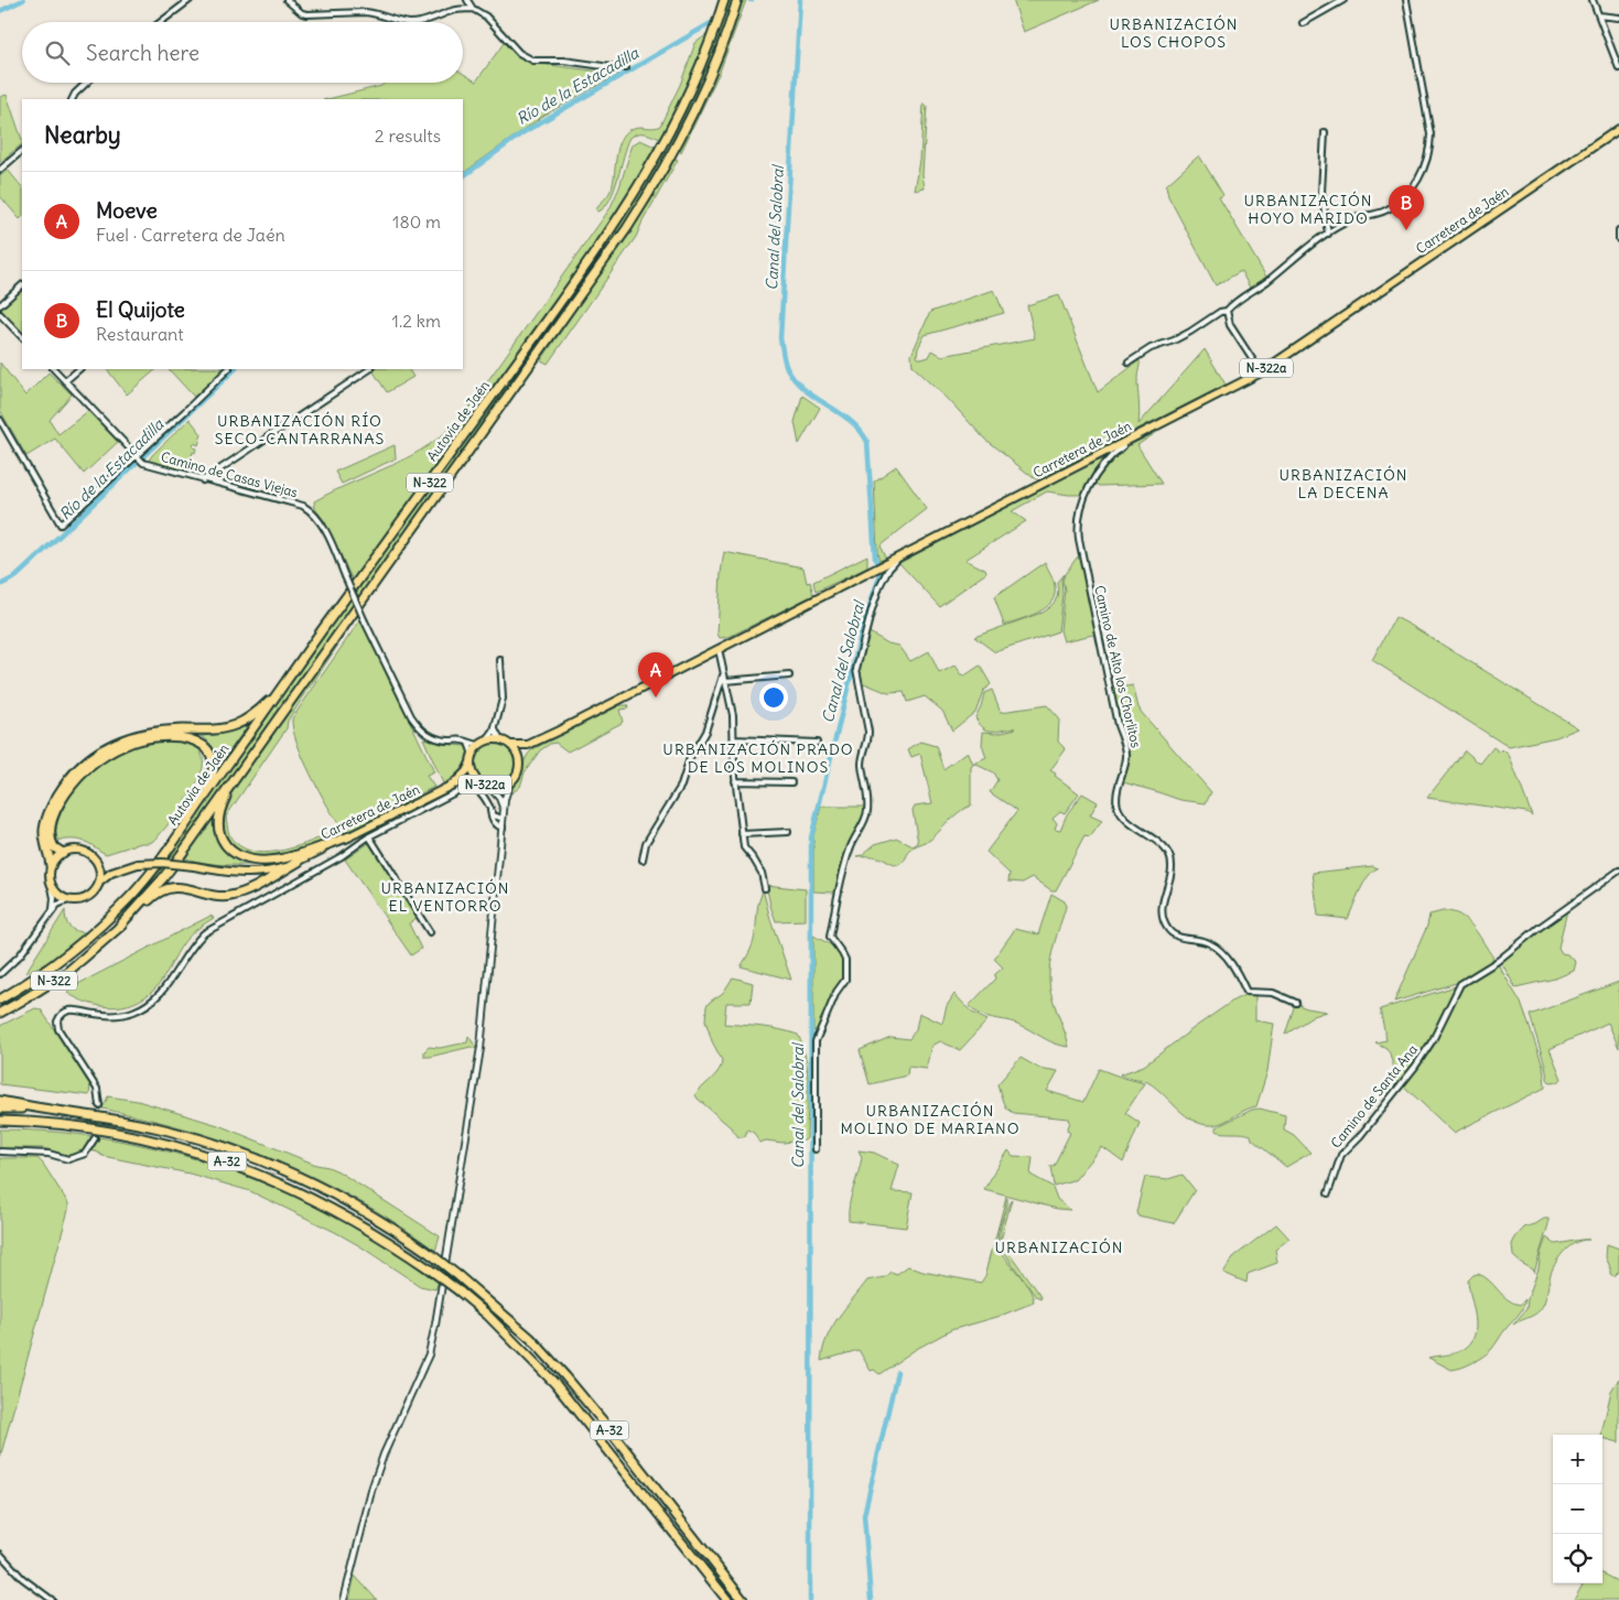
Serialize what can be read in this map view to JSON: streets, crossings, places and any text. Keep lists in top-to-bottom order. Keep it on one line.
{"streets":{"highway":["Carretera de Jaén","N-322a","Autovía de Jaén","N-322","A-32"],"street":["Camino de Casas Viejas","Camino de Alto los Chorlitos","Camino de Santa Ana"]},"crossings":[["Carretera de Jaén","N-322a"],["Carretera de Jaén","Camino de Casas Viejas"],["Carretera de Jaén","Camino de Alto los Chorlitos"],["N-322a","Camino de Casas Viejas"],["Autovía de Jaén","N-322"]],"districts":["URBANIZACIÓN LOS CHOPOS","URBANIZACIÓN HOYO MARIDO","URBANIZACIÓN RÍO SECO-CANTARRANAS","URBANIZACIÓN LA DECENA","URBANIZACIÓN PRADO DE LOS MOLINOS","URBANIZACIÓN EL VENTORRO","URBANIZACIÓN MOLINO DE MARIANO","URBANIZACIÓN"],"water":["Río de la Estacadilla","Canal del Salobral"],"page":{"search":"Search here","heading":["Nearby","2 results"],"list":[{"mark":"A","name":"Moeve","note":"Fuel · Carretera de Jaén","value":"180 m"},{"mark":"B","name":"El Quijote","note":"Restaurant","value":"1.2 km"}],"pins":["B","A"],"map_buttons":["+","−"]}}
